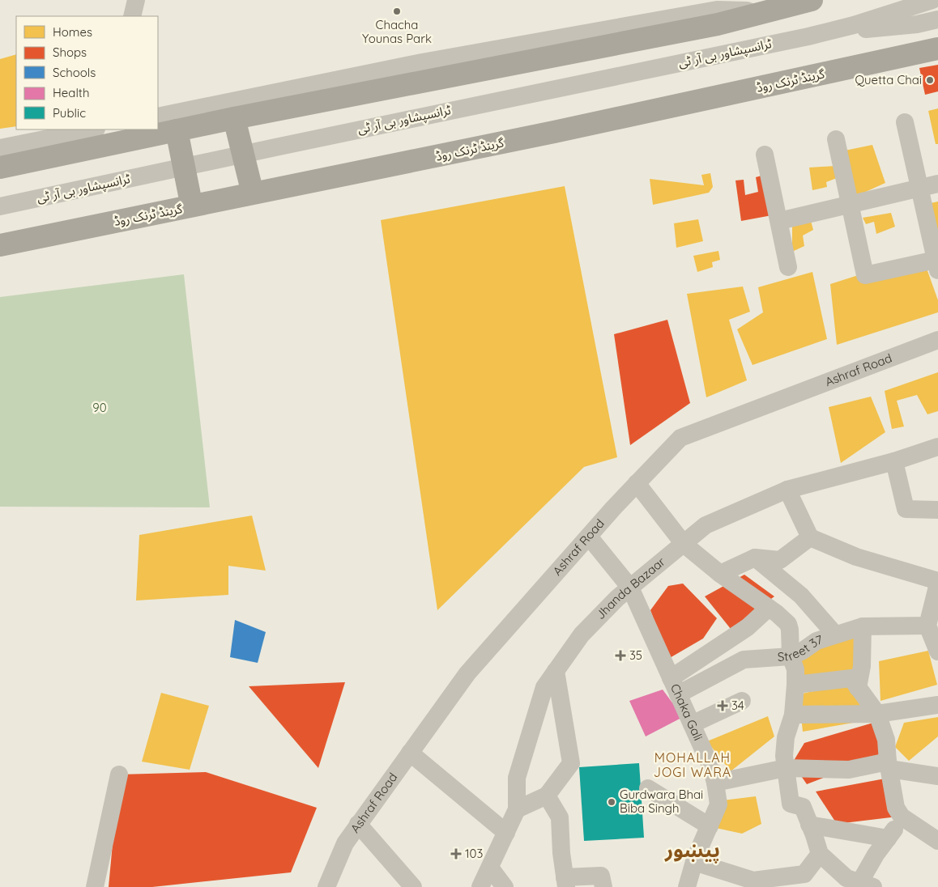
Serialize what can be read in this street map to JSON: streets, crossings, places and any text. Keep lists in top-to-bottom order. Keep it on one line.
{"streets":{"highway":["گرینڈ ٹرنک روڈ"],"street":["ٹرانسپشاور بی آر ٹی","Ashraf Road","Jhanda Bazaar","Street 37","Chaka Gali"]},"crossings":[["Ashraf Road","Chaka Gali"],["Jhanda Bazaar","Chaka Gali"],["Street 37","Chaka Gali"]],"districts":["MOHALLAH JOGI WARA","پيښور"],"parks":["90"],"places":{"other":["Chacha Younas Park","Quetta Chai","Gurdwara Bhai Biba Singh"],"health":["35","34","103"]},"legend":["Homes","Shops","Schools","Health","Public"]}
